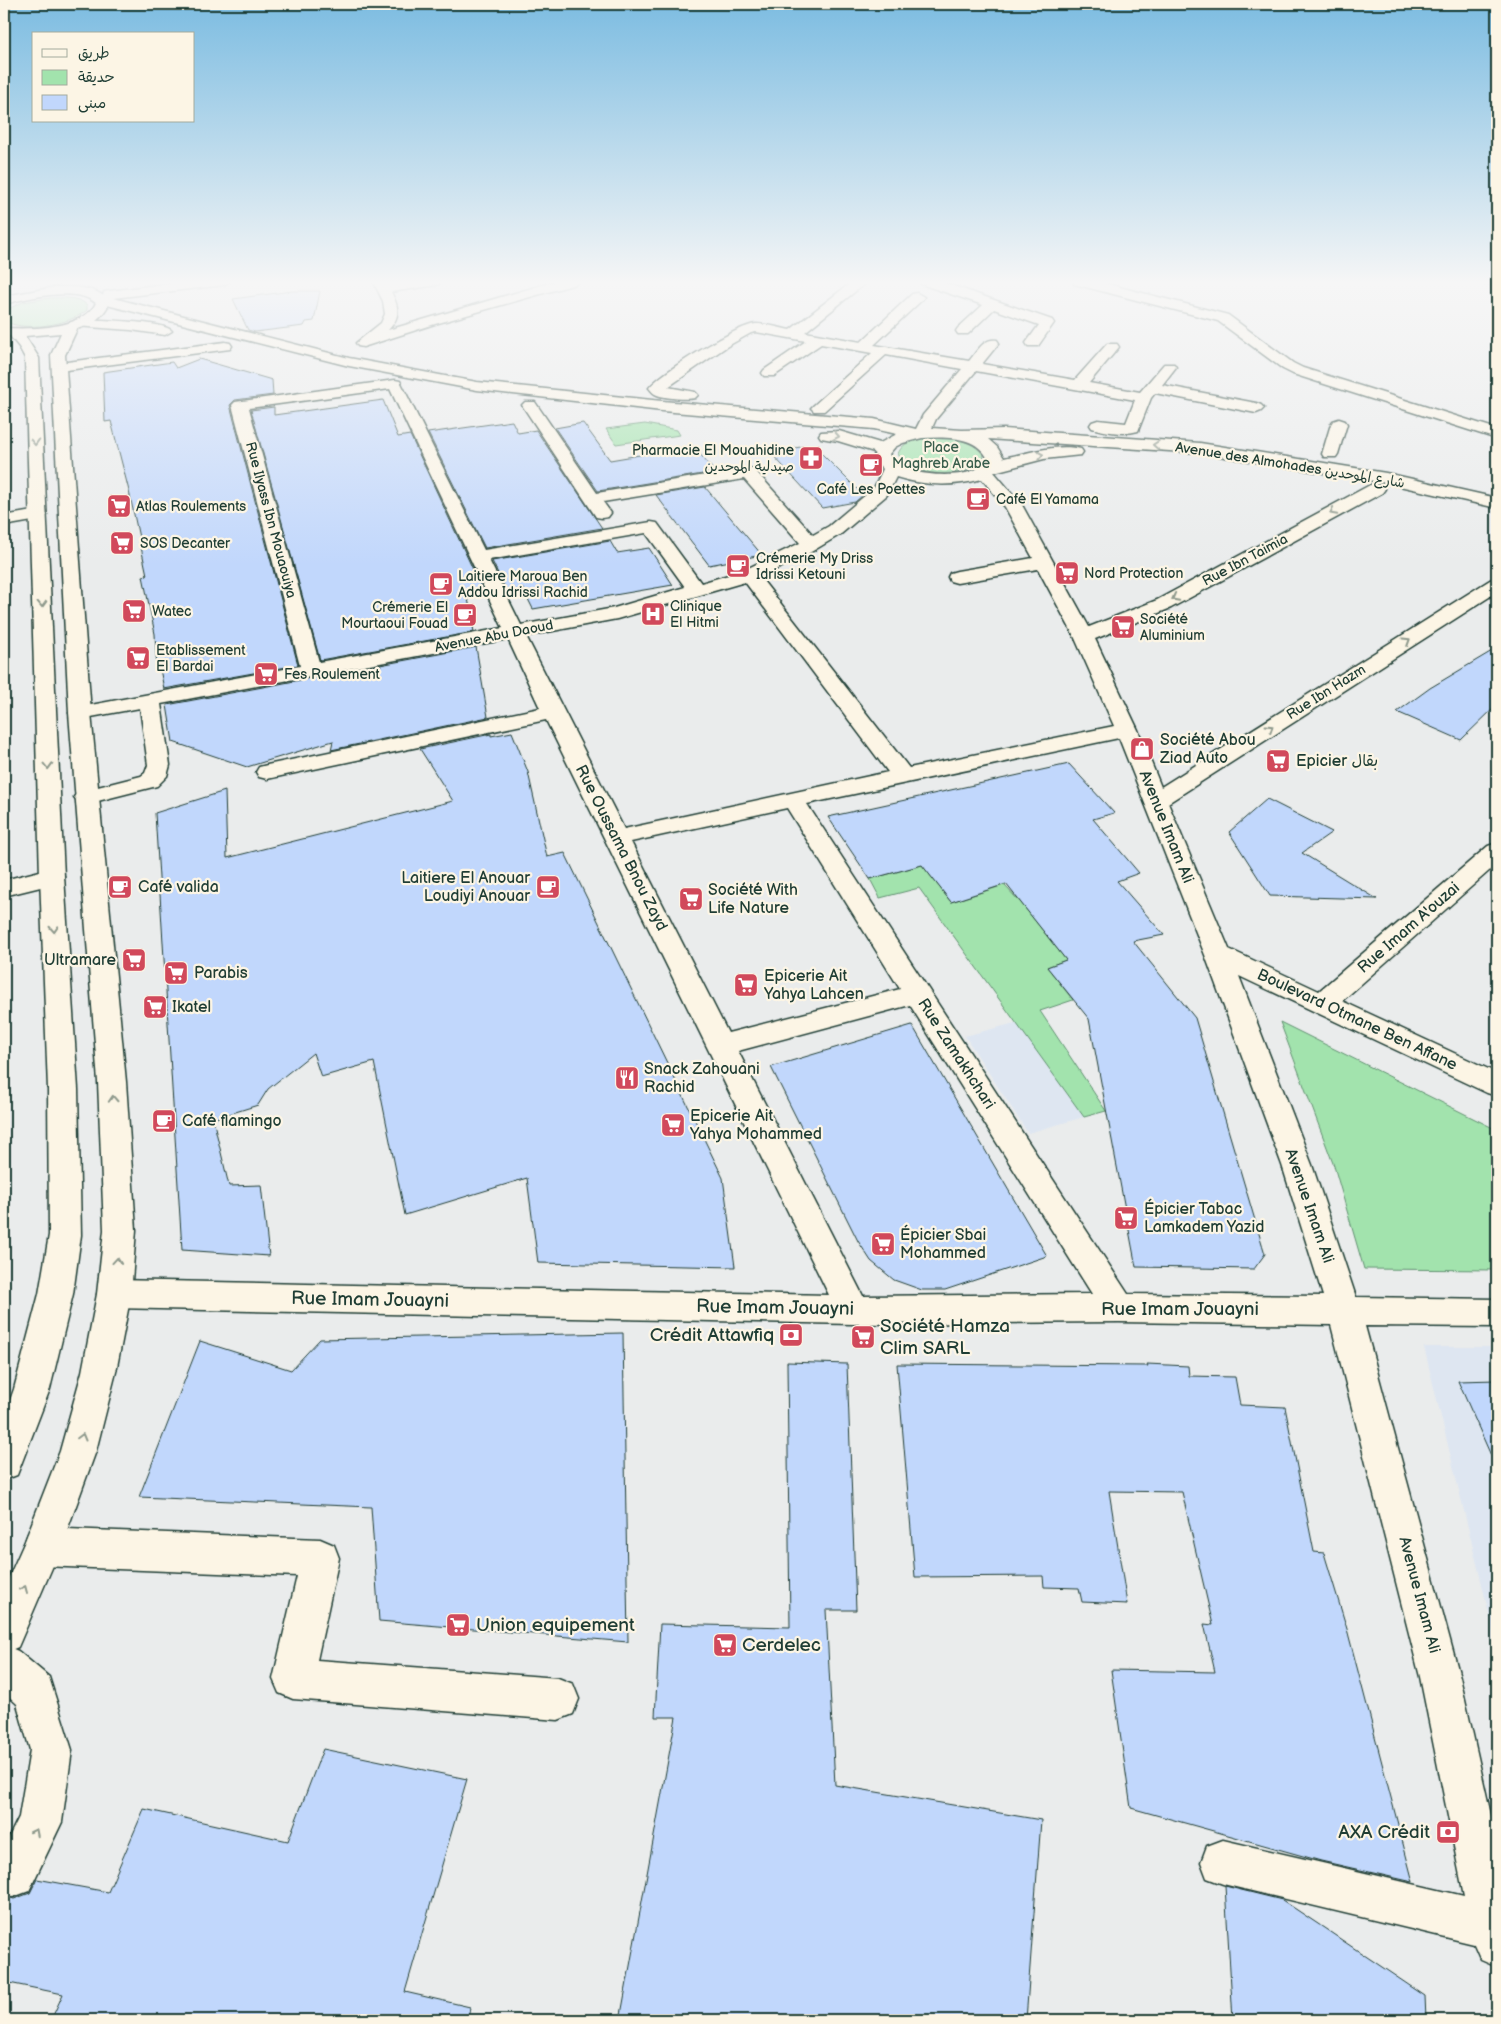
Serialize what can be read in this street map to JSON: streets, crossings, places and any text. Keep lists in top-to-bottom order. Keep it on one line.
{"streets":{"street":["Avenue des Almohades شارع الموحدين","Rue Ilyass Ibn Mouaouiya","Rue Ibn Taimia","Avenue Abu Daoud","Rue Ibn Hazm","Avenue Imam Ali","Rue Oussama Bnou Zayd","Rue Imam A'ouzai","Boulevard Otmane Ben Affane","Rue Zamakhchari","Rue Imam Jouayni"]},"crossings":[["Avenue des Almohades شارع الموحدين","Rue Ibn Taimia"],["Avenue des Almohades شارع الموحدين","Avenue Imam Ali"],["Rue Ilyass Ibn Mouaouiya","Avenue Abu Daoud"],["Rue Ilyass Ibn Mouaouiya","Rue Oussama Bnou Zayd"],["Rue Ibn Taimia","Avenue Imam Ali"],["Avenue Abu Daoud","Rue Oussama Bnou Zayd"],["Rue Ibn Hazm","Avenue Imam Ali"],["Avenue Imam Ali","Boulevard Otmane Ben Affane"],["Avenue Imam Ali","Rue Imam Jouayni"],["Rue Oussama Bnou Zayd","Rue Imam Jouayni"],["Rue Imam A'ouzai","Boulevard Otmane Ben Affane"],["Rue Zamakhchari","Rue Imam Jouayni"]],"one_way":["Rue Ibn Taimia","Rue Ibn Hazm"],"parks":["Place Maghreb Arabe"],"places":{"pharmacy":["Pharmacie El Mouahidine صيدلية الموحدين"],"cafe":["Café Les Poettes","Café El Yamama","Crémerie My Driss Idrissi Ketouni","Laitiere Maroua Ben Addou Idrissi Rachid","Crémerie El Mourtaoui Fouad","Café valida","Laitiere El Anouar Loudiyi Anouar","Café flamingo"],"supermarket":["Atlas Roulements","SOS Decanter","Nord Protection","Watec","Société Aluminium","Etablissement El Bardai","Fes Roulement","Epicier بقال","Société With Life Nature","Ultramare","Parabis","Epicerie Ait Yahya Lahcen","Ikatel","Epicerie Ait Yahya Mohammed","Épicier Tabac Lamkadem Yazid","Épicier Sbai Mohammed","Société Hamza Clim SARL","Union equipement","Cerdelec"],"hospital":["Clinique El Hitmi"],"shop":["Société Abou Ziad Auto"],"restaurant":["Snack Zahouani Rachid"],"bank":["Crédit Attawfiq","AXA Crédit"]},"legend":["طريق","حديقة","مبنى"]}
